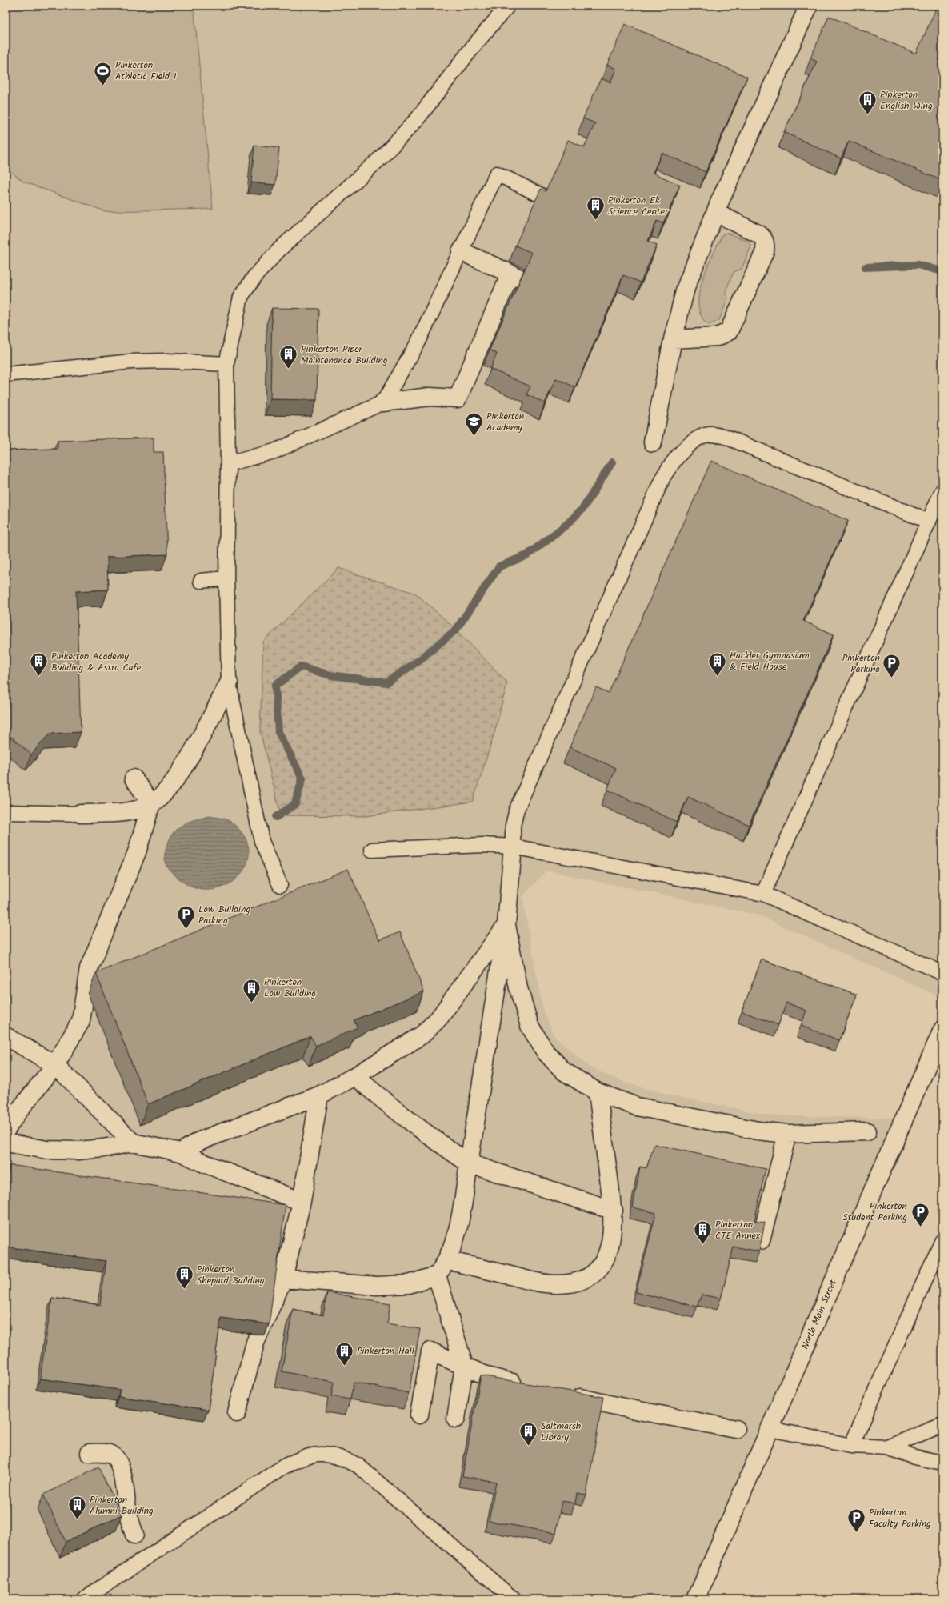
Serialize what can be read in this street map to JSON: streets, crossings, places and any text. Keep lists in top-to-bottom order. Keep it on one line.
{"streets":{"street":["North Main Street"]},"places":{"sports":["Pinkerton Athletic Field 1"],"building":["Pinkerton English Wing","Pinkerton Ek Science Center","Pinkerton Piper Maintenance Building","Hackler Gymnasium & Field House","Pinkerton Academy Building & Astro Cafe","Pinkerton Low Building","Pinkerton CTE Annex","Pinkerton Shepard Building","Pinkerton Hall","Saltmarsh Library","Pinkerton Alumni Building"],"school or university":["Pinkerton Academy"],"parking":["Pinkerton Parking","Low Building Parking","Pinkerton Student Parking","Pinkerton Faculty Parking"]}}
